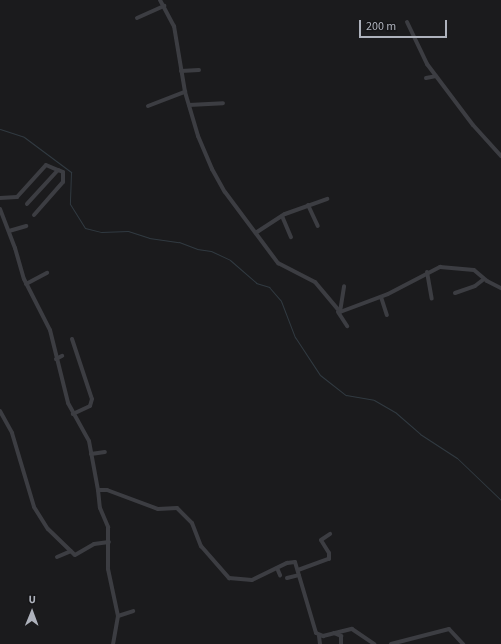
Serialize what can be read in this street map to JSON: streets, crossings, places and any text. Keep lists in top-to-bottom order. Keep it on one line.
{"scale_bar":"200 m","north":"top"}
